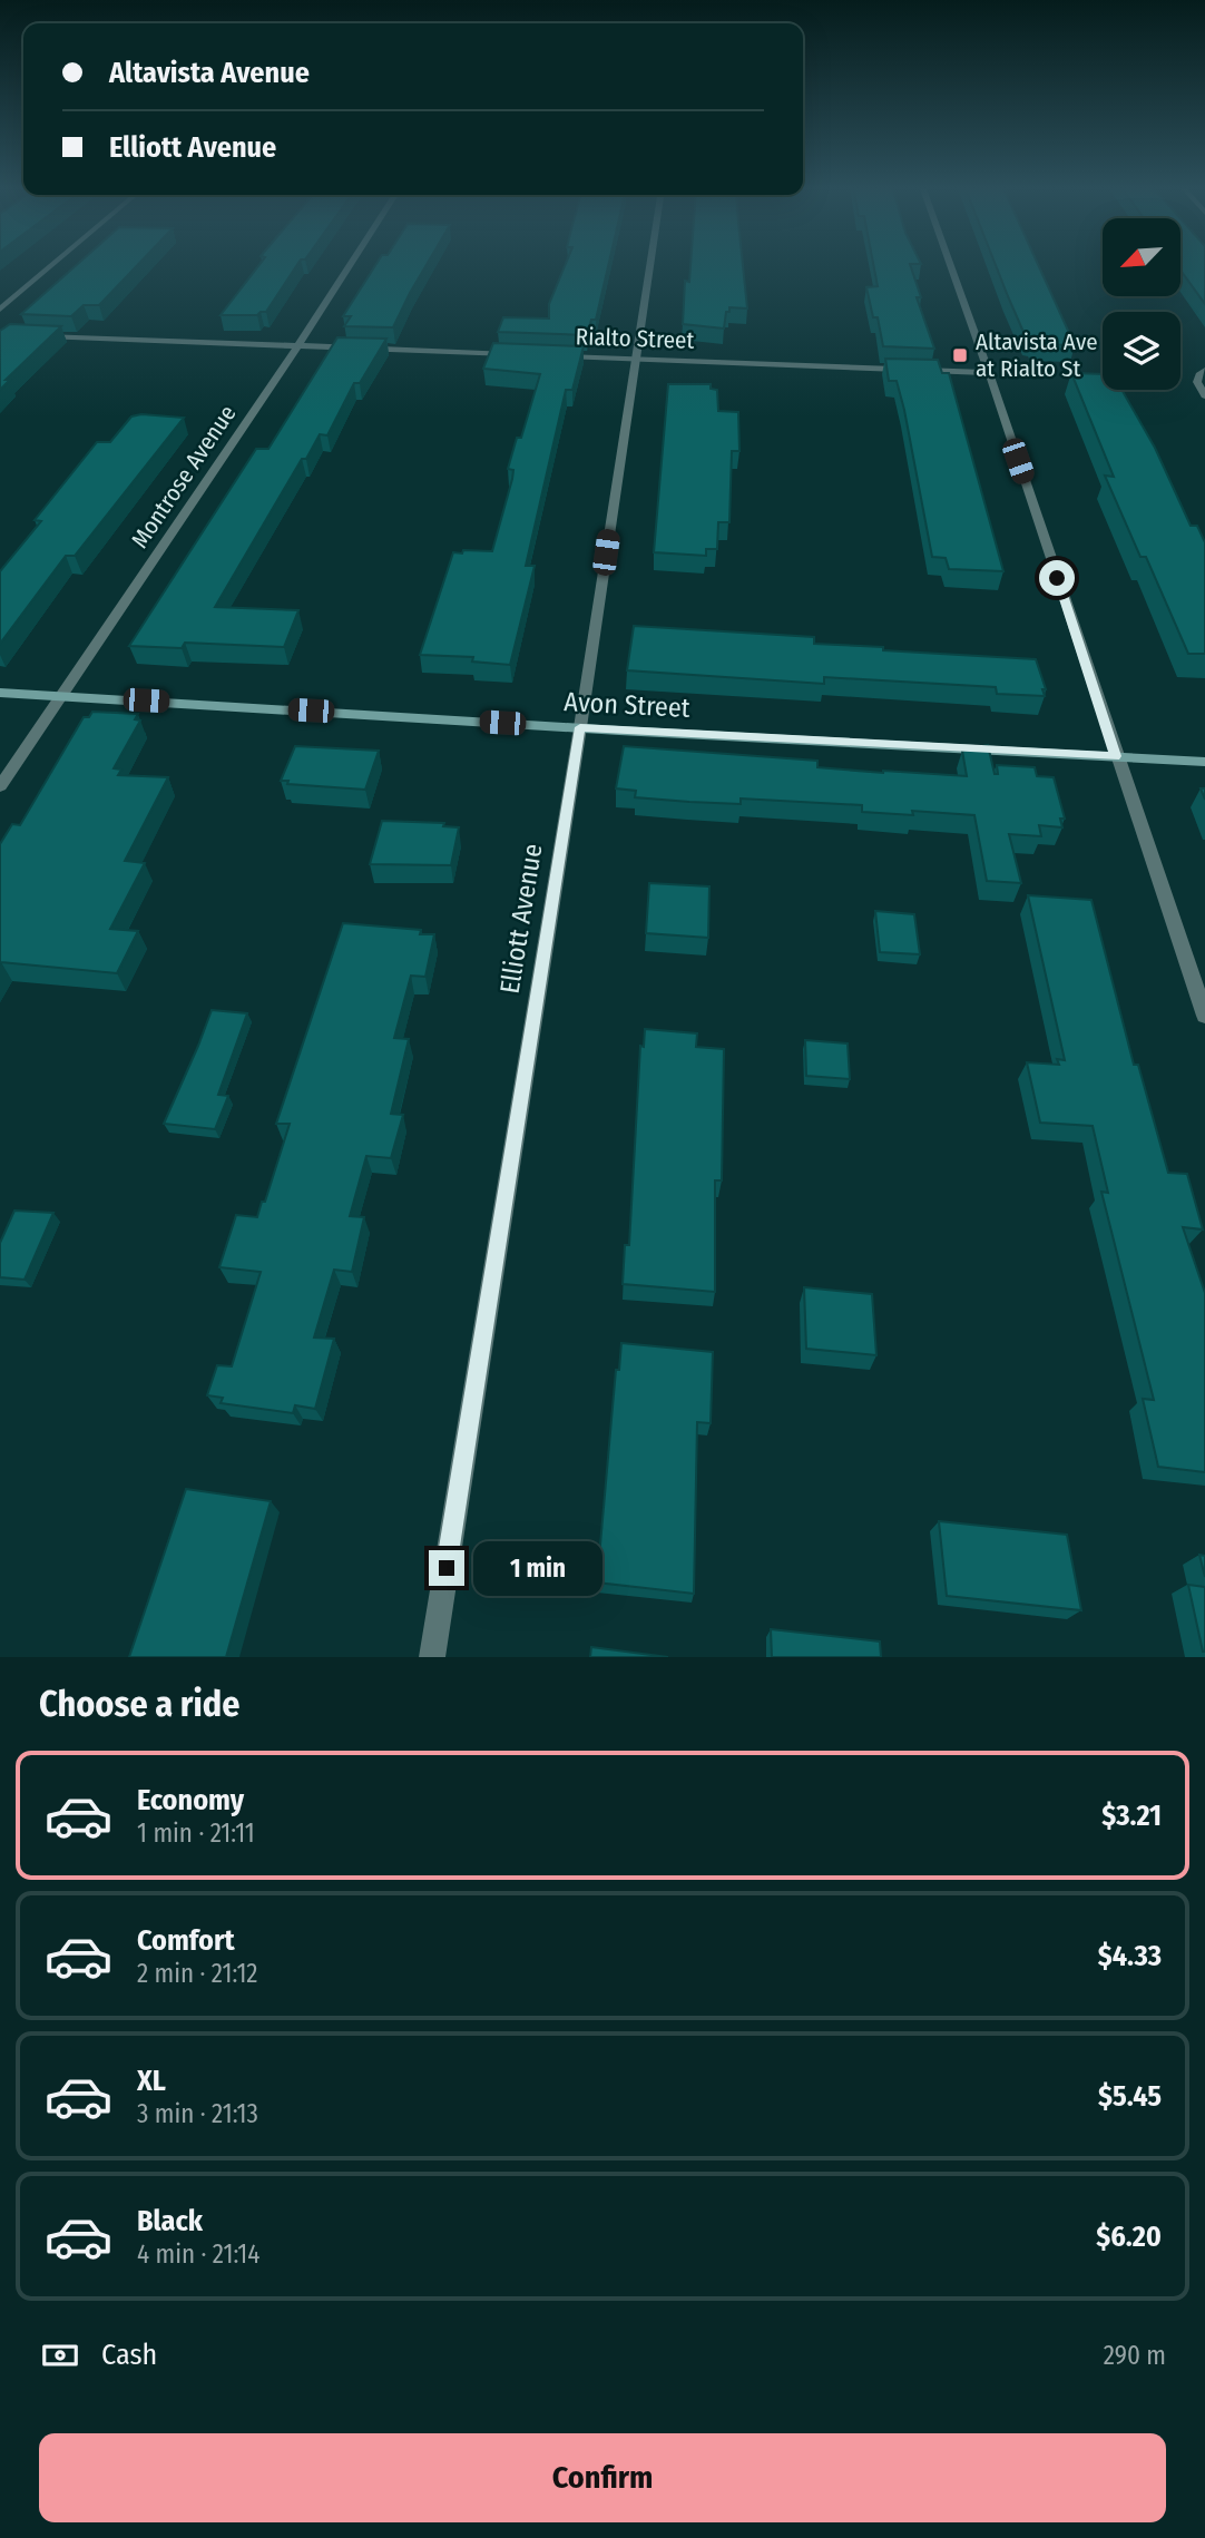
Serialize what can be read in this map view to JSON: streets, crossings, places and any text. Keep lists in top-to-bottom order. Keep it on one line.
{"streets":{"main road":["Avon Street"],"street":["Rialto Street","Montrose Avenue","Elliott Avenue"]},"crossings":[["Rialto Street","Elliott Avenue"],["Montrose Avenue","Avon Street"],["Avon Street","Elliott Avenue"]],"places":{"transit":["Altavista Ave at Rialto St"]},"north":"bottom left","page":{"banner":["Altavista Avenue","Elliott Avenue"],"bubble":"1 min","heading":"Choose a ride","list":[{"name":"Economy","note":"1 min · 21:11","value":"$3.21"},{"name":"Comfort","note":"2 min · 21:12","value":"$4.33"},{"name":"XL","note":"3 min · 21:13","value":"$5.45"},{"name":"Black","note":"4 min · 21:14","value":"$6.20"}],"pay":["Cash","290 m"],"buttons":"Confirm"}}
